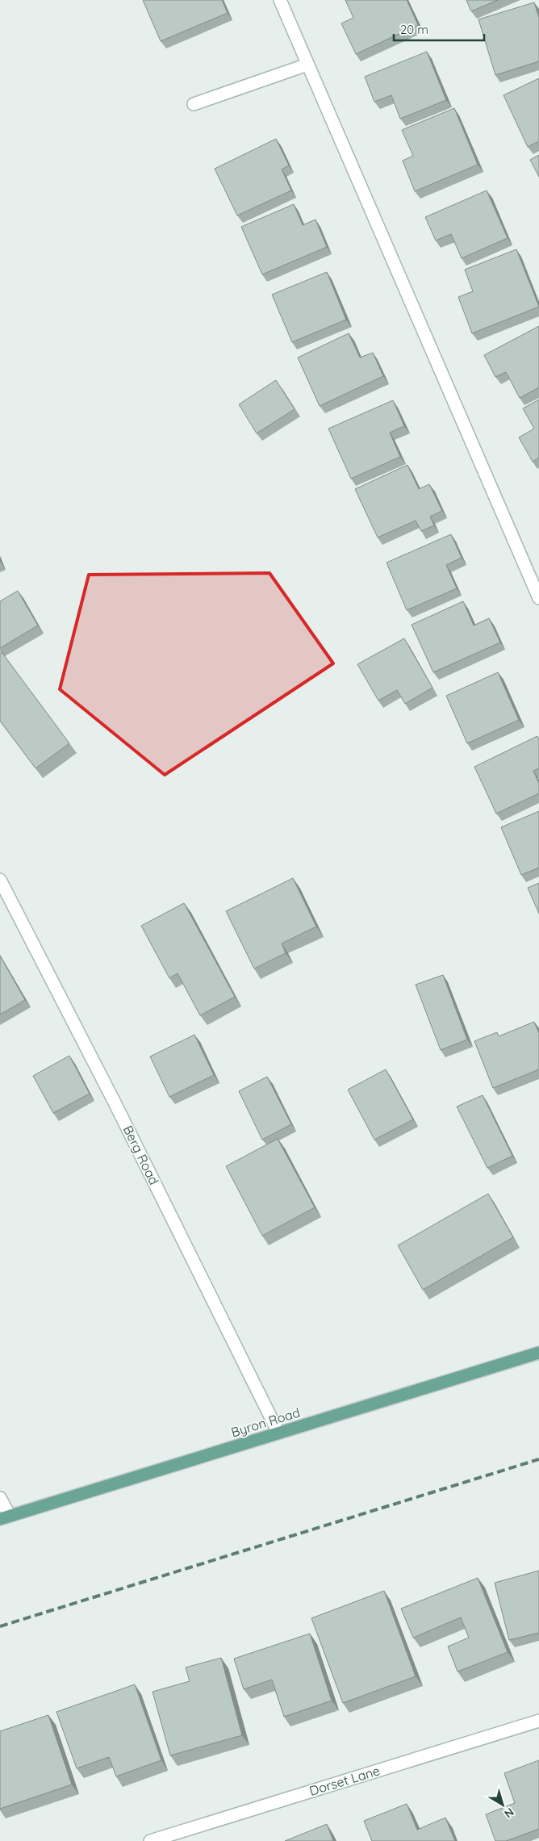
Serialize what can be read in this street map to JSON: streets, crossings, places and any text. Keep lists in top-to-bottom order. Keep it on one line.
{"streets":{"main road":["Byron Road"],"street":["Berg Road","Dorset Lane"]},"crossings":[["Berg Road","Byron Road"]],"scale_bar":"20 m","north":"bottom right"}
